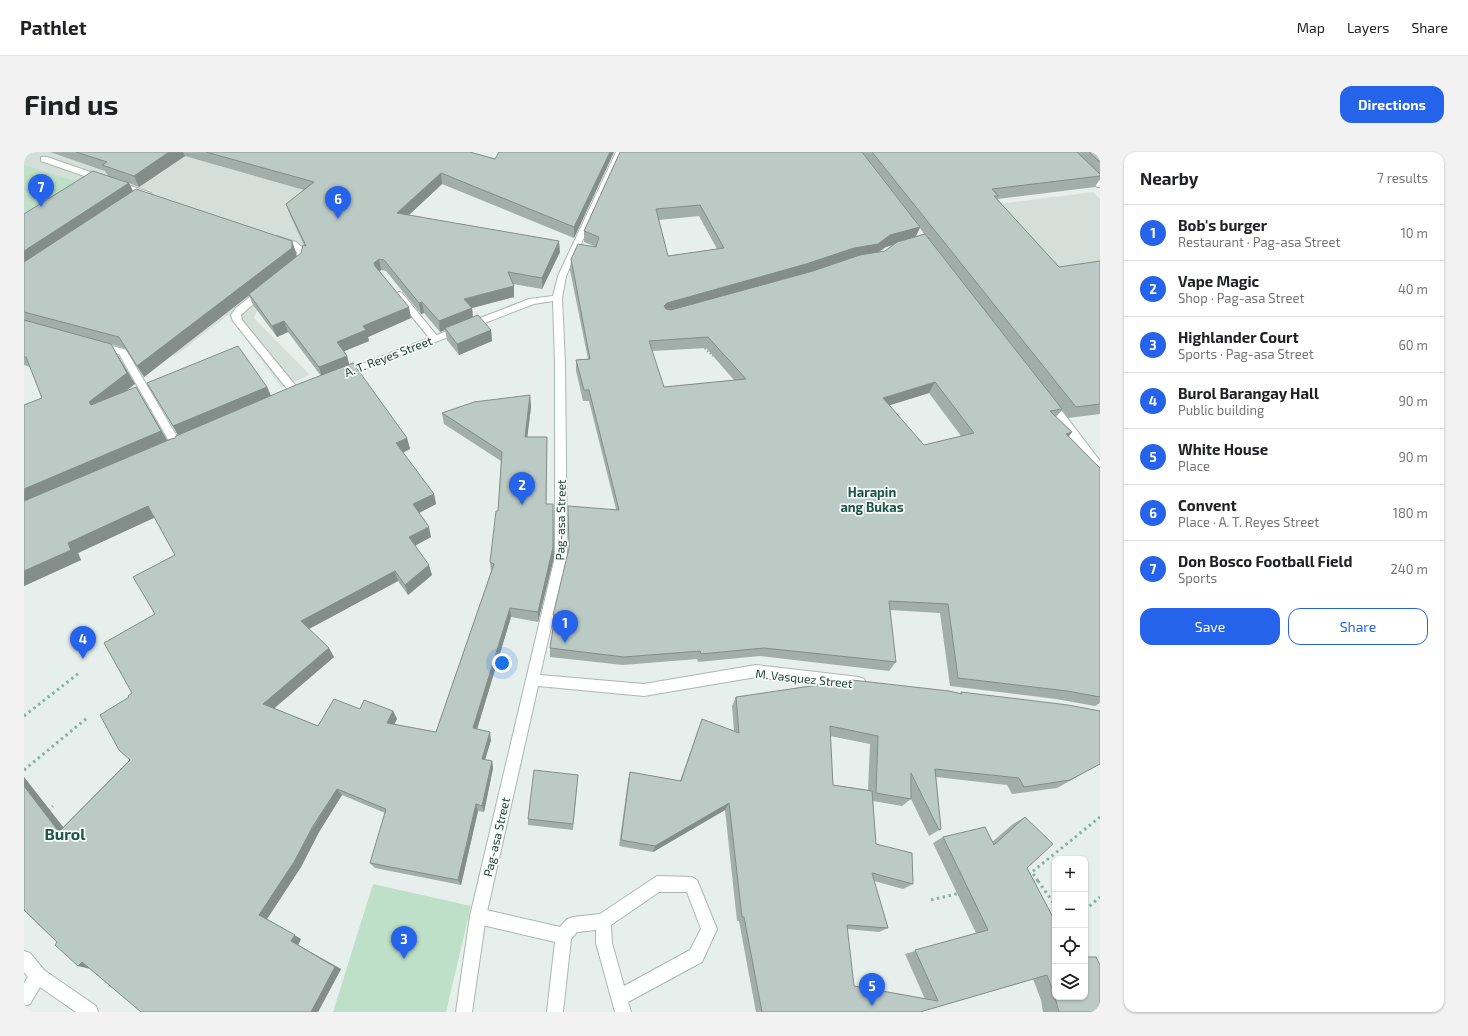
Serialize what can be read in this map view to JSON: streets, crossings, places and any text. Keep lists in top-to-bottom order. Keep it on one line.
{"streets":{"street":["A. T. Reyes Street","Pag-asa Street","M. Vasquez Street"]},"crossings":[["A. T. Reyes Street","Pag-asa Street"],["Pag-asa Street","M. Vasquez Street"]],"districts":["Harapin ang Bukas","Burol"],"page":{"header":"Pathlet","nav":["Map","Layers","Share"],"buttons":["Directions",["Save","Share"]],"title":"Find us","heading":["Nearby","7 results"],"pins":["7","6","2","1","4","3","5"],"list":[{"mark":"1","name":"Bob's burger","note":"Restaurant · Pag-asa Street","value":"10 m"},{"mark":"2","name":"Vape Magic","note":"Shop · Pag-asa Street","value":"40 m"},{"mark":"3","name":"Highlander Court","note":"Sports · Pag-asa Street","value":"60 m"},{"mark":"4","name":"Burol Barangay Hall","note":"Public building","value":"90 m"},{"mark":"5","name":"White House","note":"Place","value":"90 m"},{"mark":"6","name":"Convent","note":"Place · A. T. Reyes Street","value":"180 m"},{"mark":"7","name":"Don Bosco Football Field","note":"Sports","value":"240 m"}],"map_buttons":["+","−"]}}
